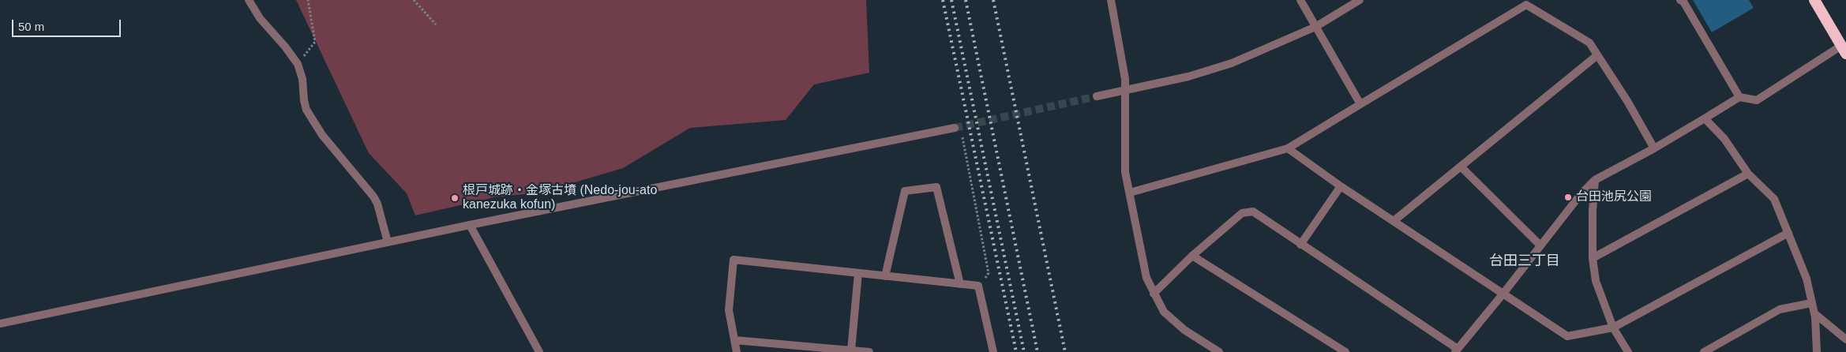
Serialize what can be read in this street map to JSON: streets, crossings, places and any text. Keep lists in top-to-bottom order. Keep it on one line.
{"districts":["台田三丁目"],"places":["台田池尻公園","根戸城跡・金塚古墳 (Nedo-jou-ato kanezuka kofun)"],"scale_bar":"50 m"}
